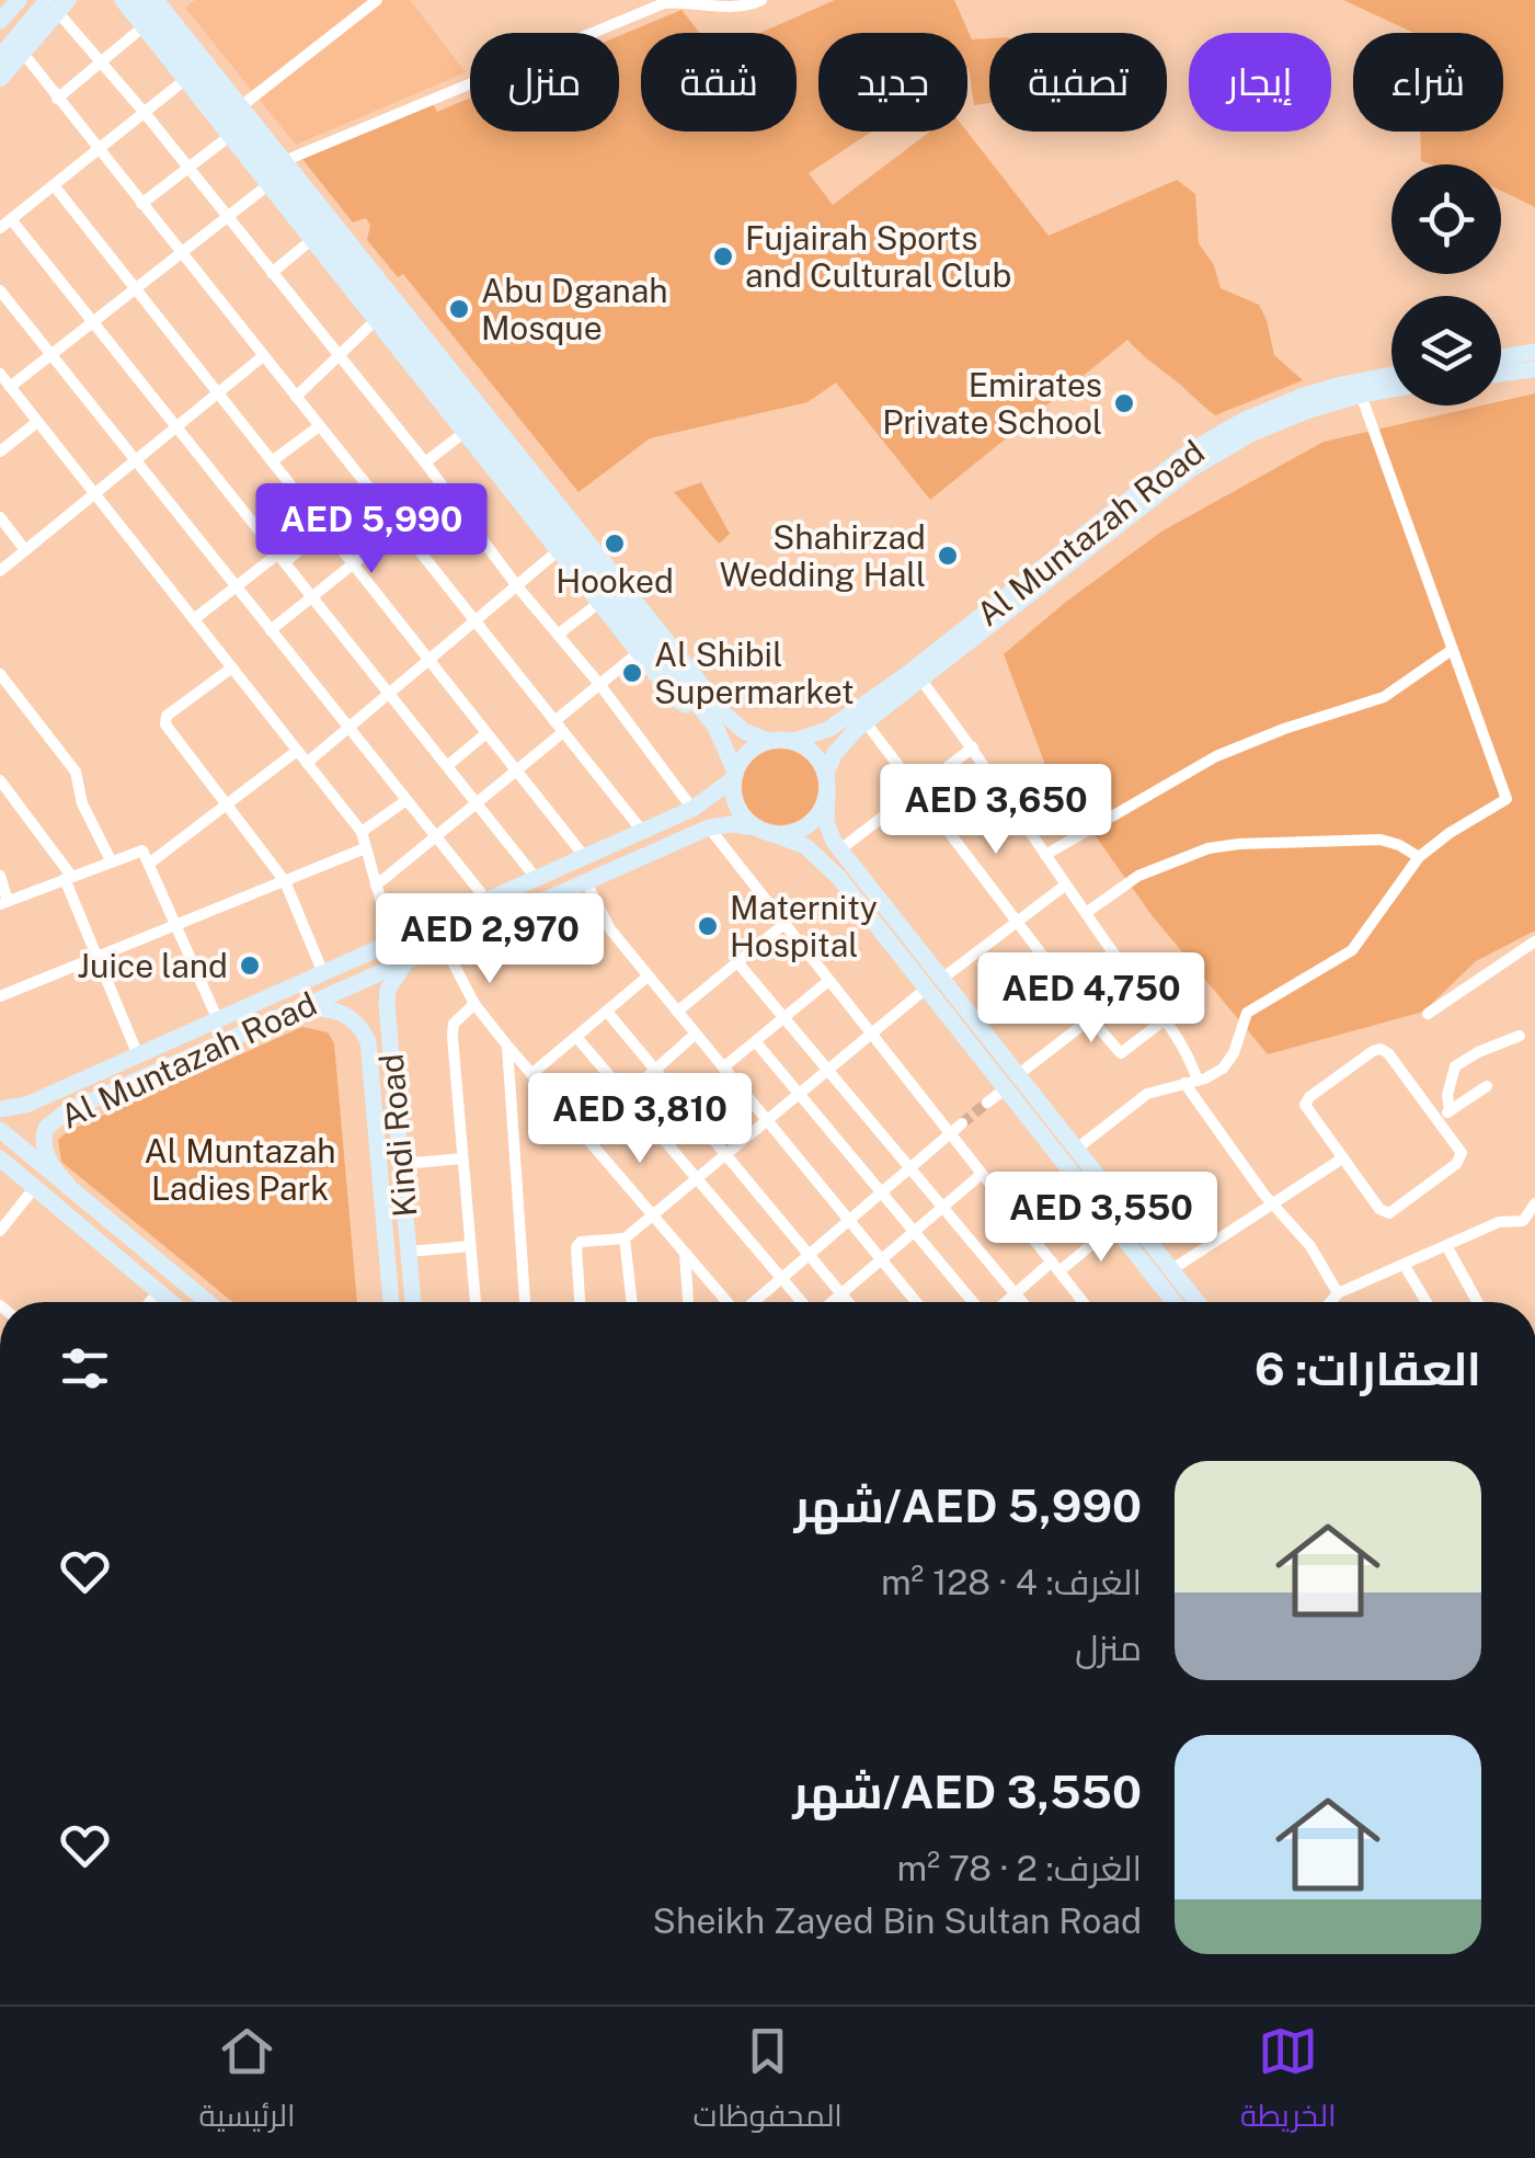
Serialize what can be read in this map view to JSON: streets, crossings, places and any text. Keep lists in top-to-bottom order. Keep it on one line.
{"streets":{"street":["Al Muntazah Road","Kindi Road"]},"crossings":[["Al Muntazah Road","Kindi Road"]],"parks":["Al Muntazah Ladies Park"],"places":["Fujairah Sports and Cultural Club","Abu Dganah Mosque","Emirates Private School","Hooked","Shahirzad Wedding Hall","Al Shibil Supermarket","Maternity Hospital","Juice land"],"page":{"chip":["شراء","إيجار","تصفية","جديد","شقة","منزل"],"price":["AED 5,990","AED 3,650","AED 2,970","AED 4,750","AED 3,810","AED 3,550"],"heading":"العقارات: 6","list":[{"name":"AED 5,990/شهر","note":"الغرف: 4 · 128 m² · منزل"},{"name":"AED 3,550/شهر","note":"الغرف: 2 · 78 m² · Sheikh Zayed Bin Sultan Road"}],"tabs":["الخريطة","المحفوظات","الرئيسية"]}}
